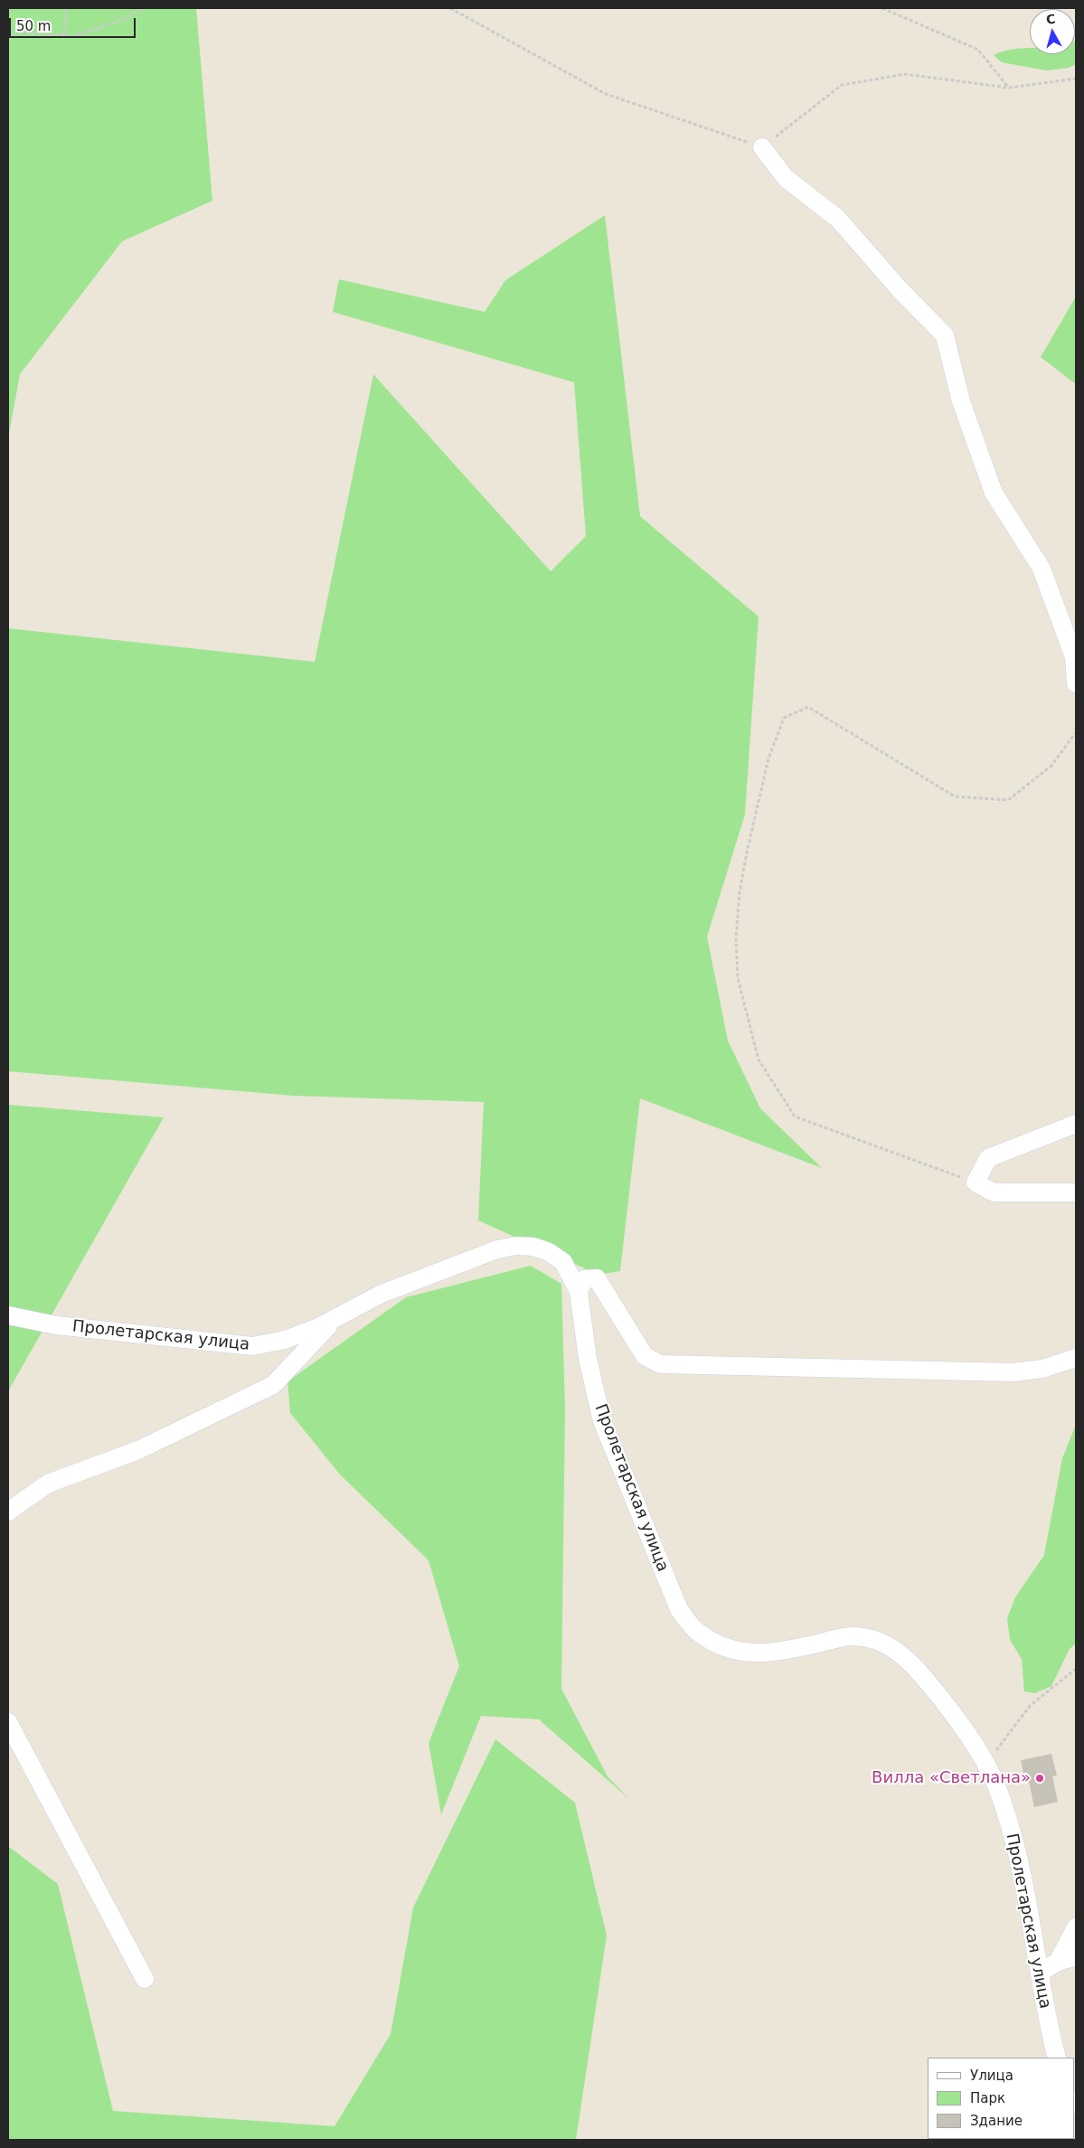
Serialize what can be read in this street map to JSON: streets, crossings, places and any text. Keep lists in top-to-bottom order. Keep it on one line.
{"streets":{"street":["Пролетарская улица"]},"places":["Вилла «Светлана»"],"legend":["Улица","Парк","Здание"],"scale_bar":"50 m","north":"top"}
